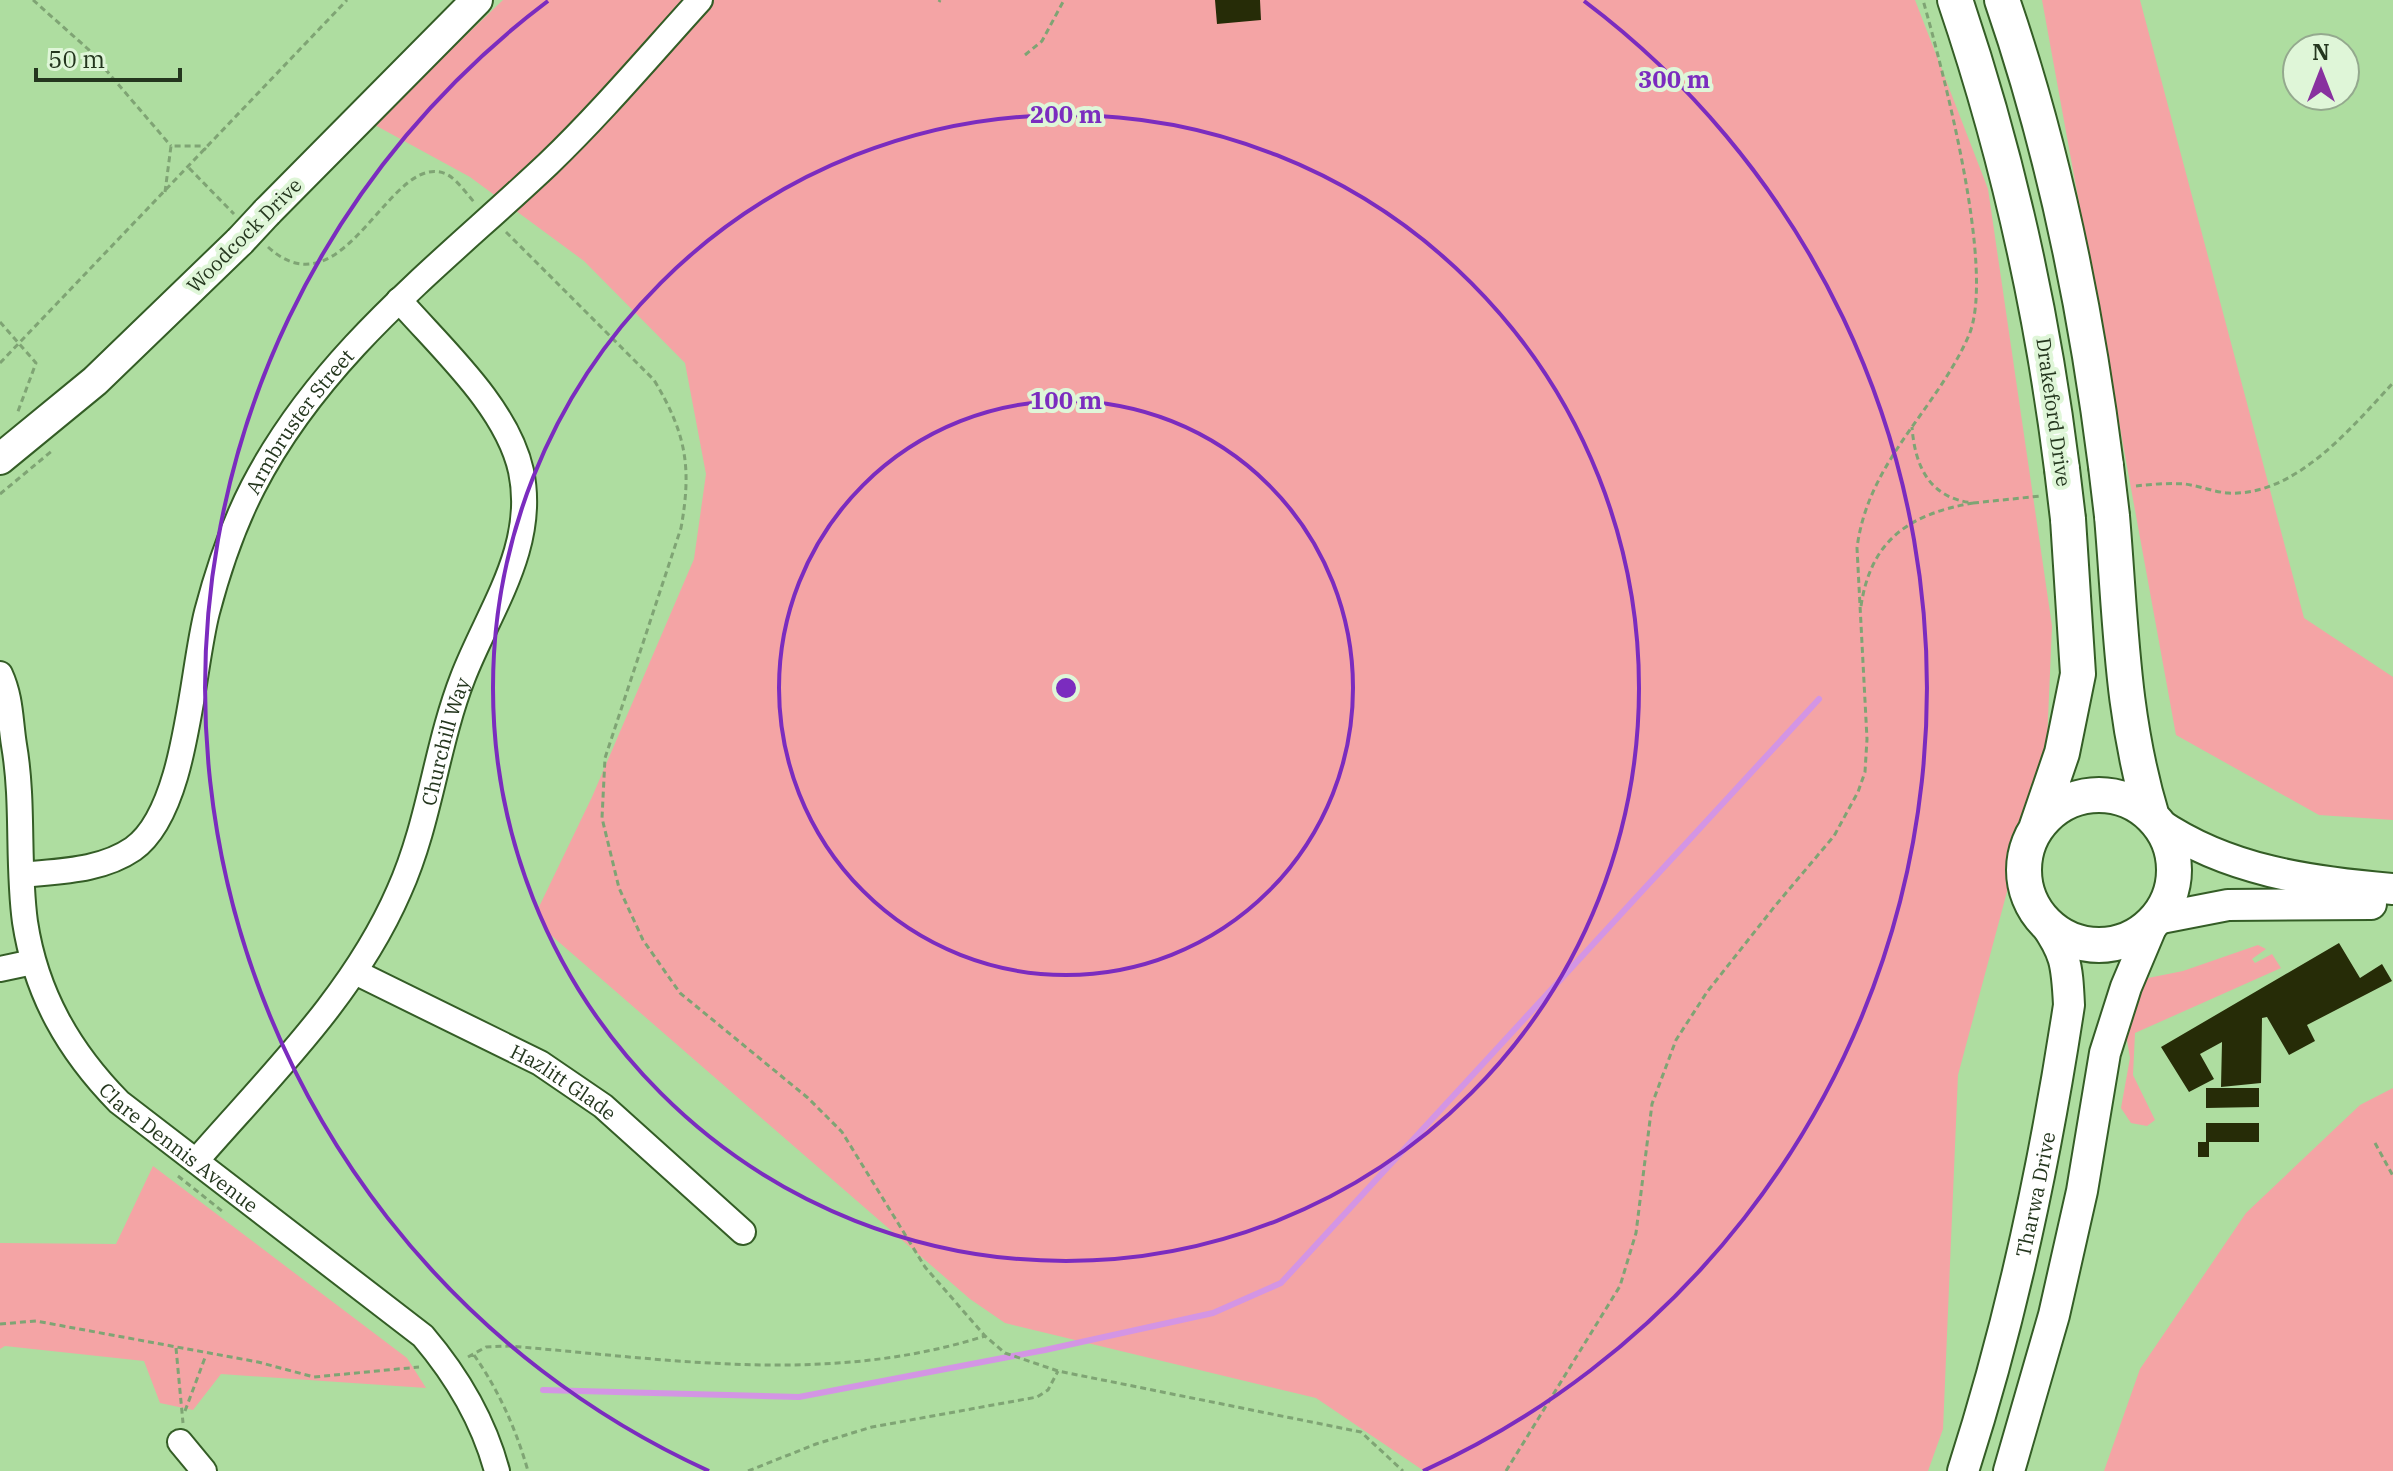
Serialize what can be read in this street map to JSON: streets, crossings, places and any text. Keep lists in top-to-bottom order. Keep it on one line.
{"streets":{"highway":["Drakeford Drive"],"main road":["Woodcock Drive","Tharwa Drive"],"street":["Armbruster Street","Churchill Way","Hazlitt Glade","Clare Dennis Avenue"]},"crossings":[["Drakeford Drive","Tharwa Drive"],["Armbruster Street","Churchill Way"],["Armbruster Street","Clare Dennis Avenue"],["Churchill Way","Hazlitt Glade"],["Churchill Way","Clare Dennis Avenue"]],"scale_bar":"50 m","north":"top","rings":["300 m","200 m","100 m"]}
